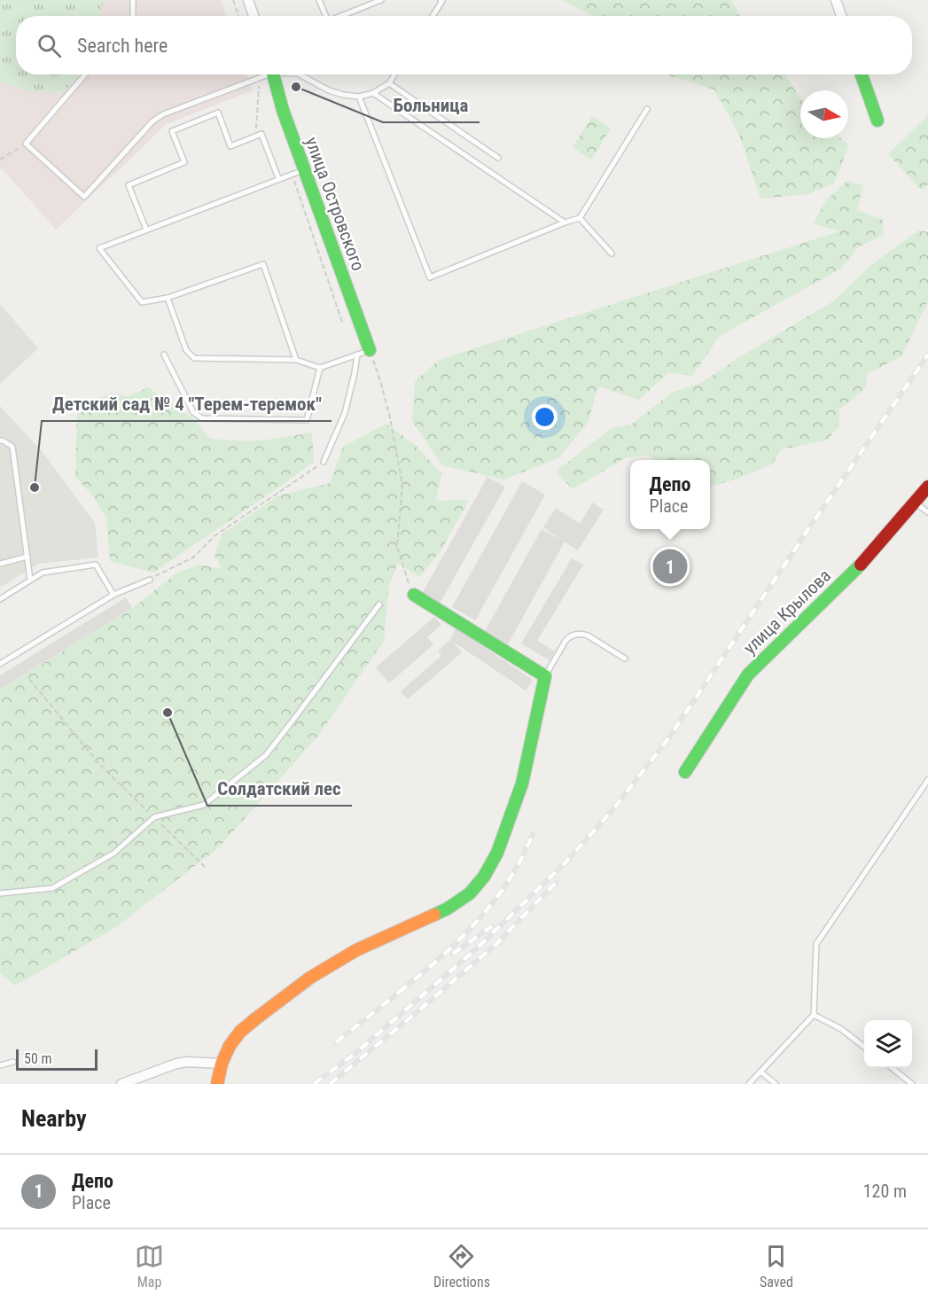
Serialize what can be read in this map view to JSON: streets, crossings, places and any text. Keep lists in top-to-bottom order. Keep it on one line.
{"streets":{"street":["улица Островского","улица Крылова"]},"places":["Больница","Детский сад № 4 \"Терем-теремок\"","Солдатский лес"],"scale_bar":"50 m","north":"right","page":{"search":"Search here","popup":["Депо","Place"],"pins":"1","scale":"50 m","heading":"Nearby","list":[{"mark":"1","name":"Депо","note":"Place","value":"120 m"}],"nav":["Map","Directions","Saved"]}}
